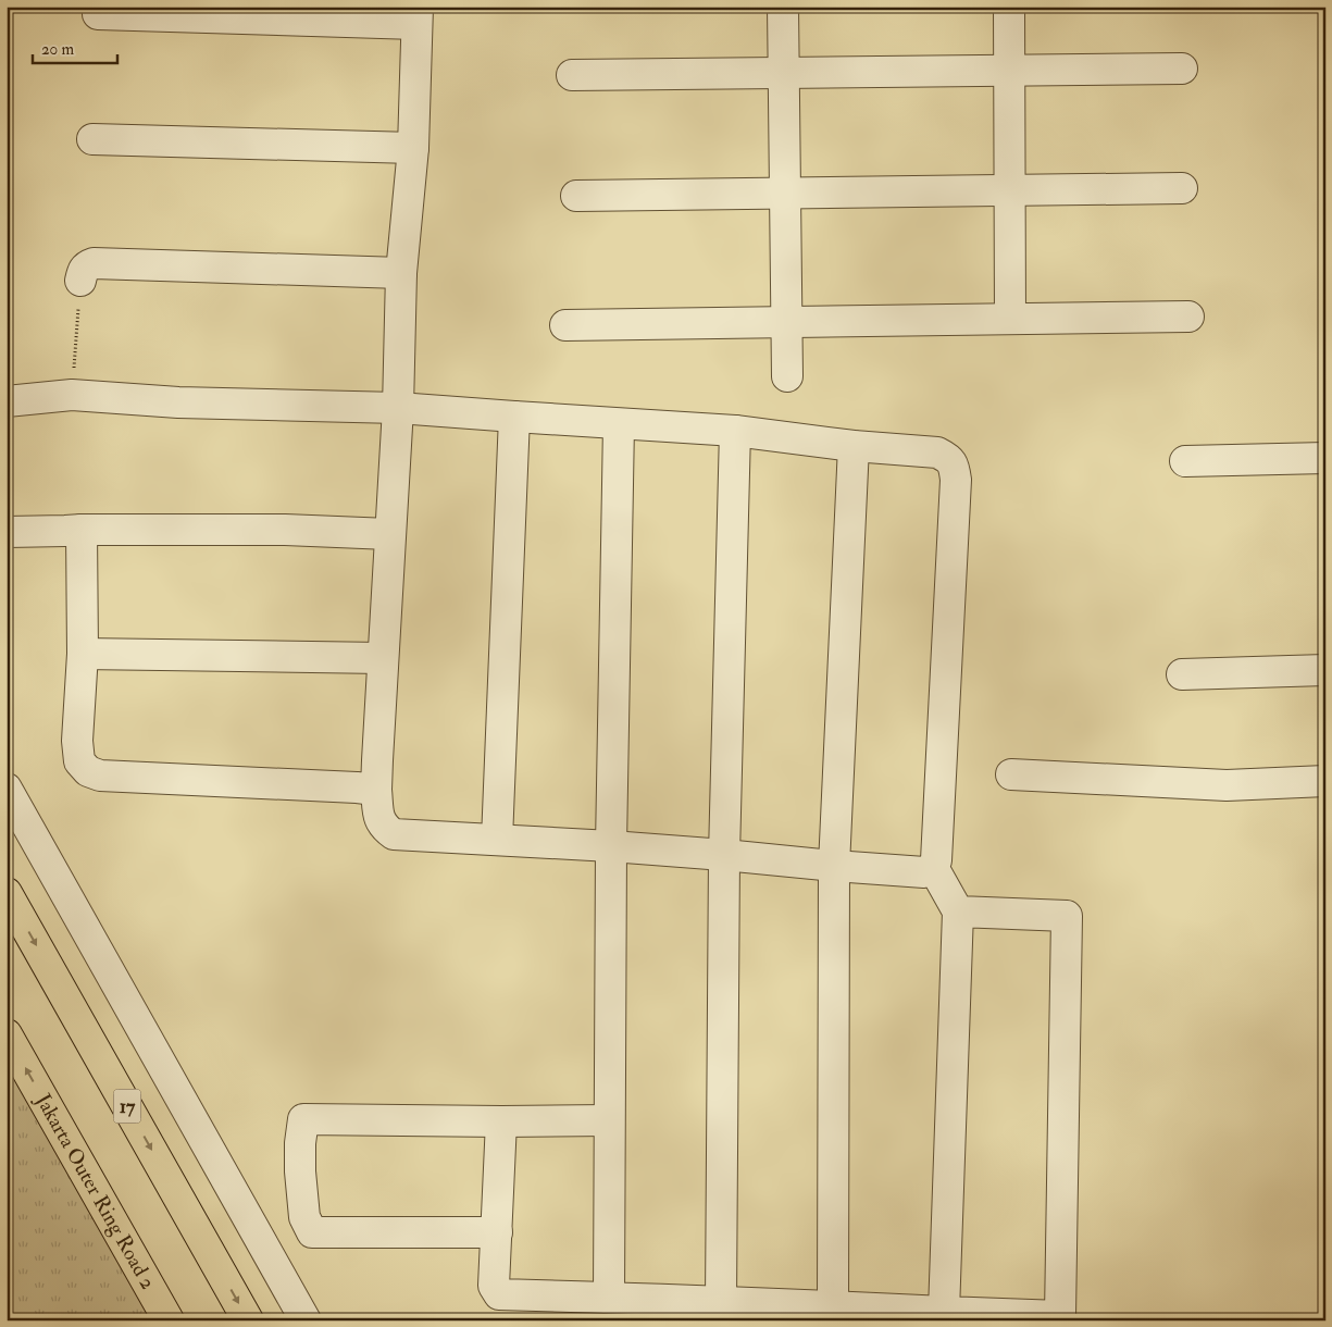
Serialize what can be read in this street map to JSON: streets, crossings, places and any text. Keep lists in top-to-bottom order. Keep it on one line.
{"streets":{"highway":["17","Jakarta Outer Ring Road 2"]},"scale_bar":"20 m"}
